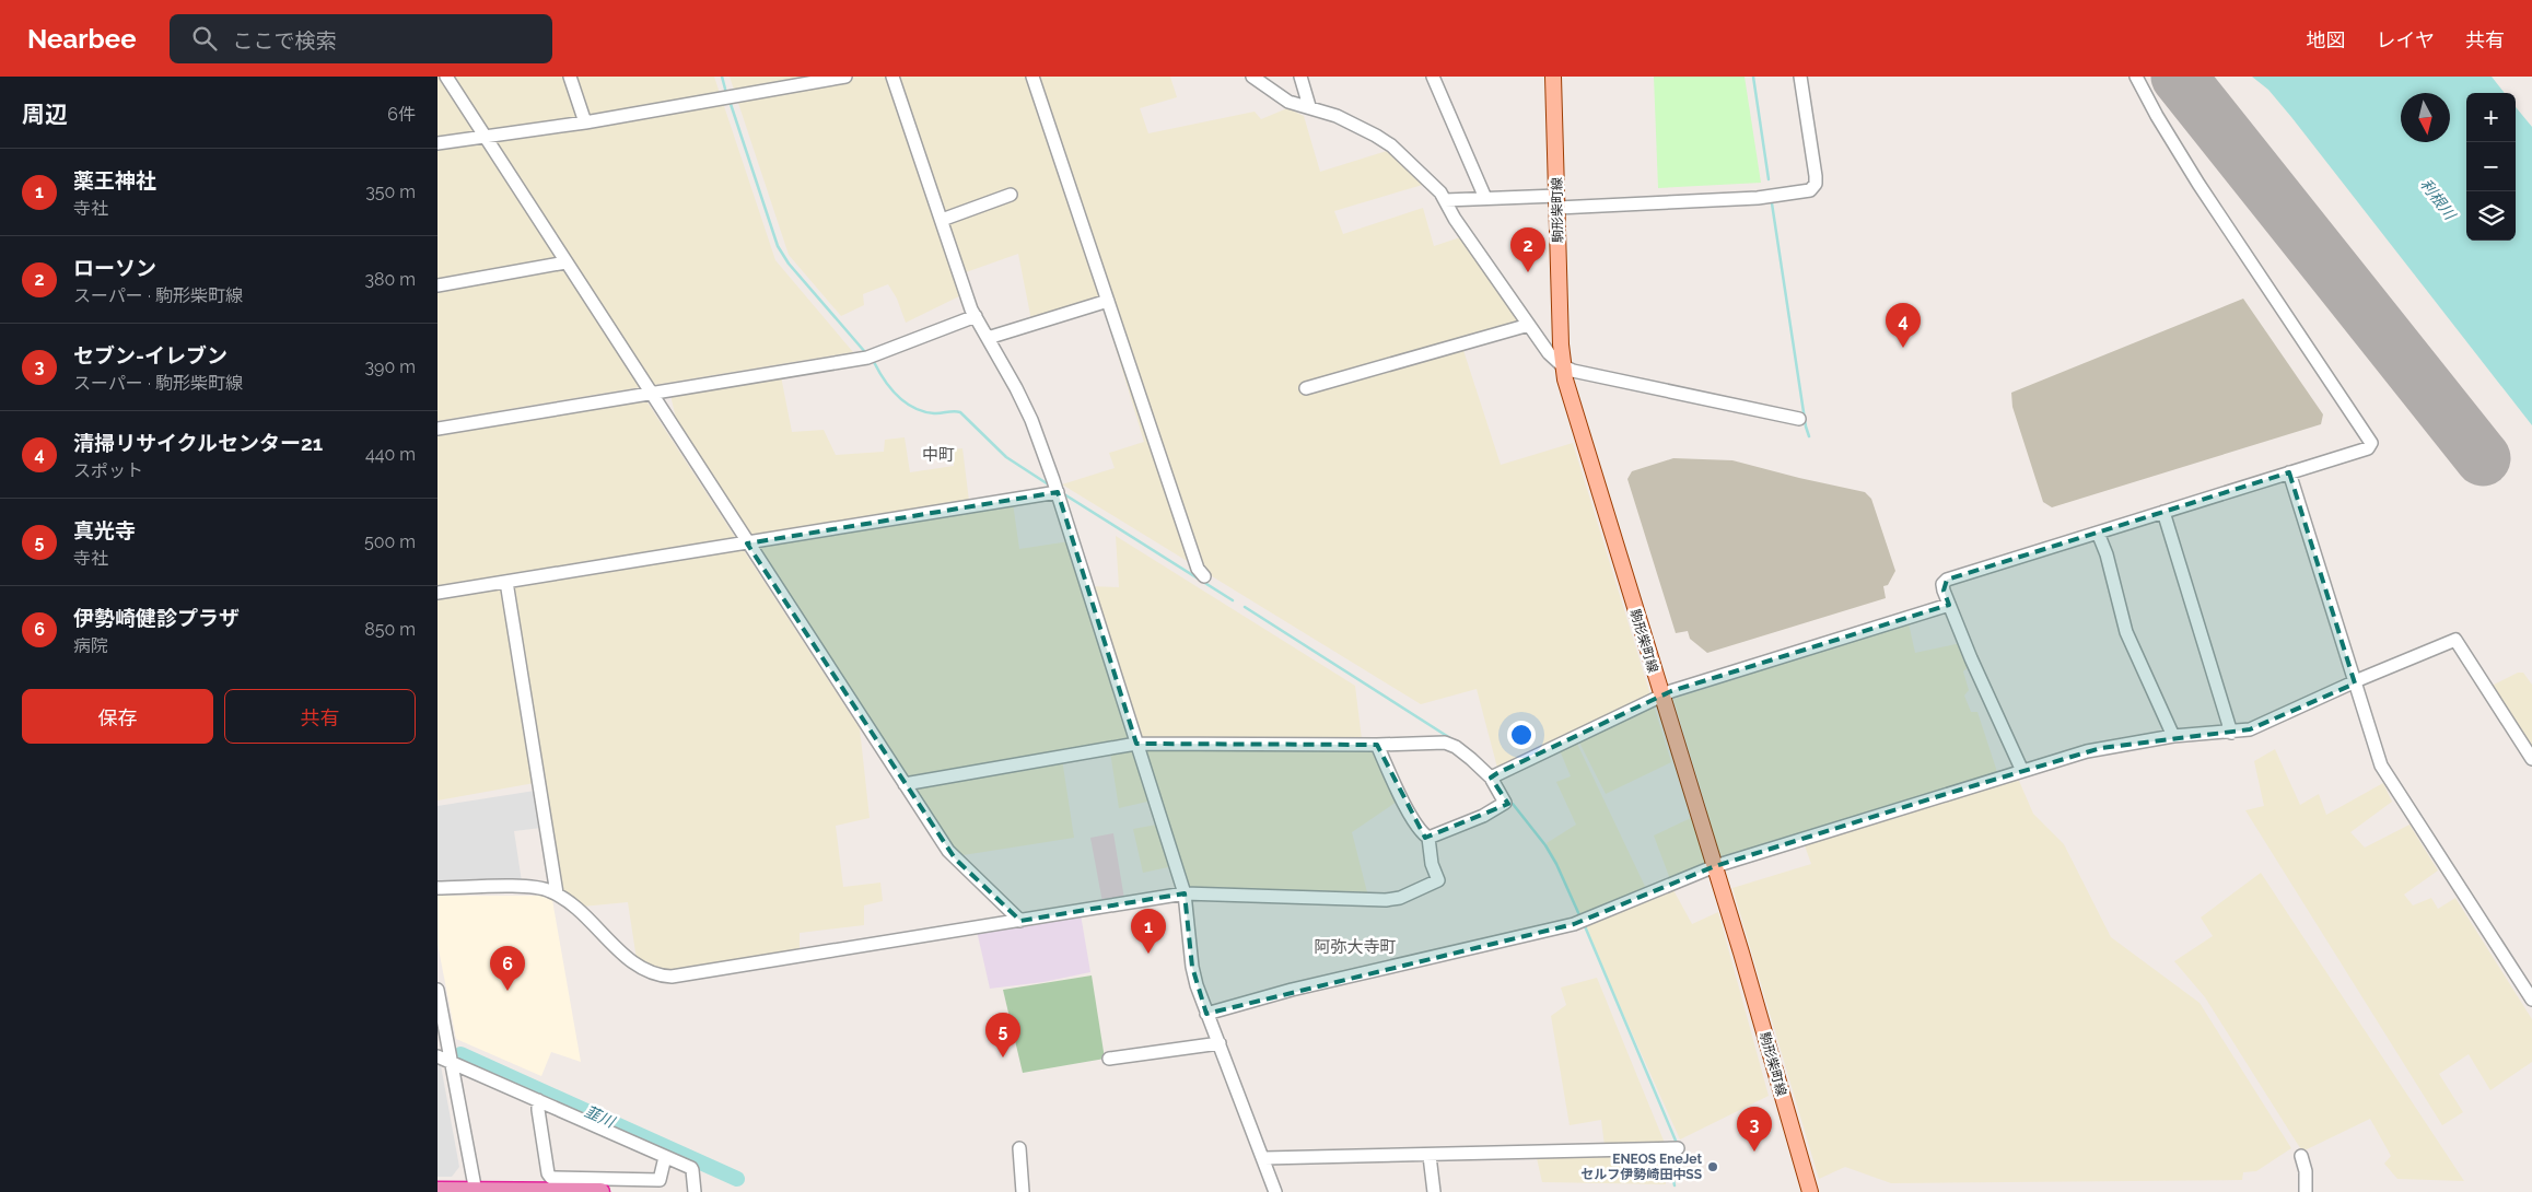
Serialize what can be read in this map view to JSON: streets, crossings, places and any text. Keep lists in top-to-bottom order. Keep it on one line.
{"streets":{"main road":["駒形柴町線"]},"districts":["中町","阿弥大寺町"],"water":["利根川","韮川"],"places":["ENEOS EneJet セルフ伊勢崎田中SS"],"north":"bottom","page":{"header":"Nearbee","search":"ここで検索","nav":["地図","レイヤ","共有"],"heading":["周辺","6件"],"map_buttons":["+","−"],"list":[{"mark":"1","name":"薬王神社","note":"寺社","value":"350 m"},{"mark":"2","name":"ローソン","note":"スーパー · 駒形柴町線","value":"380 m"},{"mark":"3","name":"セブン-イレブン","note":"スーパー · 駒形柴町線","value":"390 m"},{"mark":"4","name":"清掃リサイクルセンター21","note":"スポット","value":"440 m"},{"mark":"5","name":"真光寺","note":"寺社","value":"500 m"},{"mark":"6","name":"伊勢崎健診プラザ","note":"病院","value":"850 m"}],"pins":["2","4","1","6","5","3"],"buttons":["保存","共有"]}}
